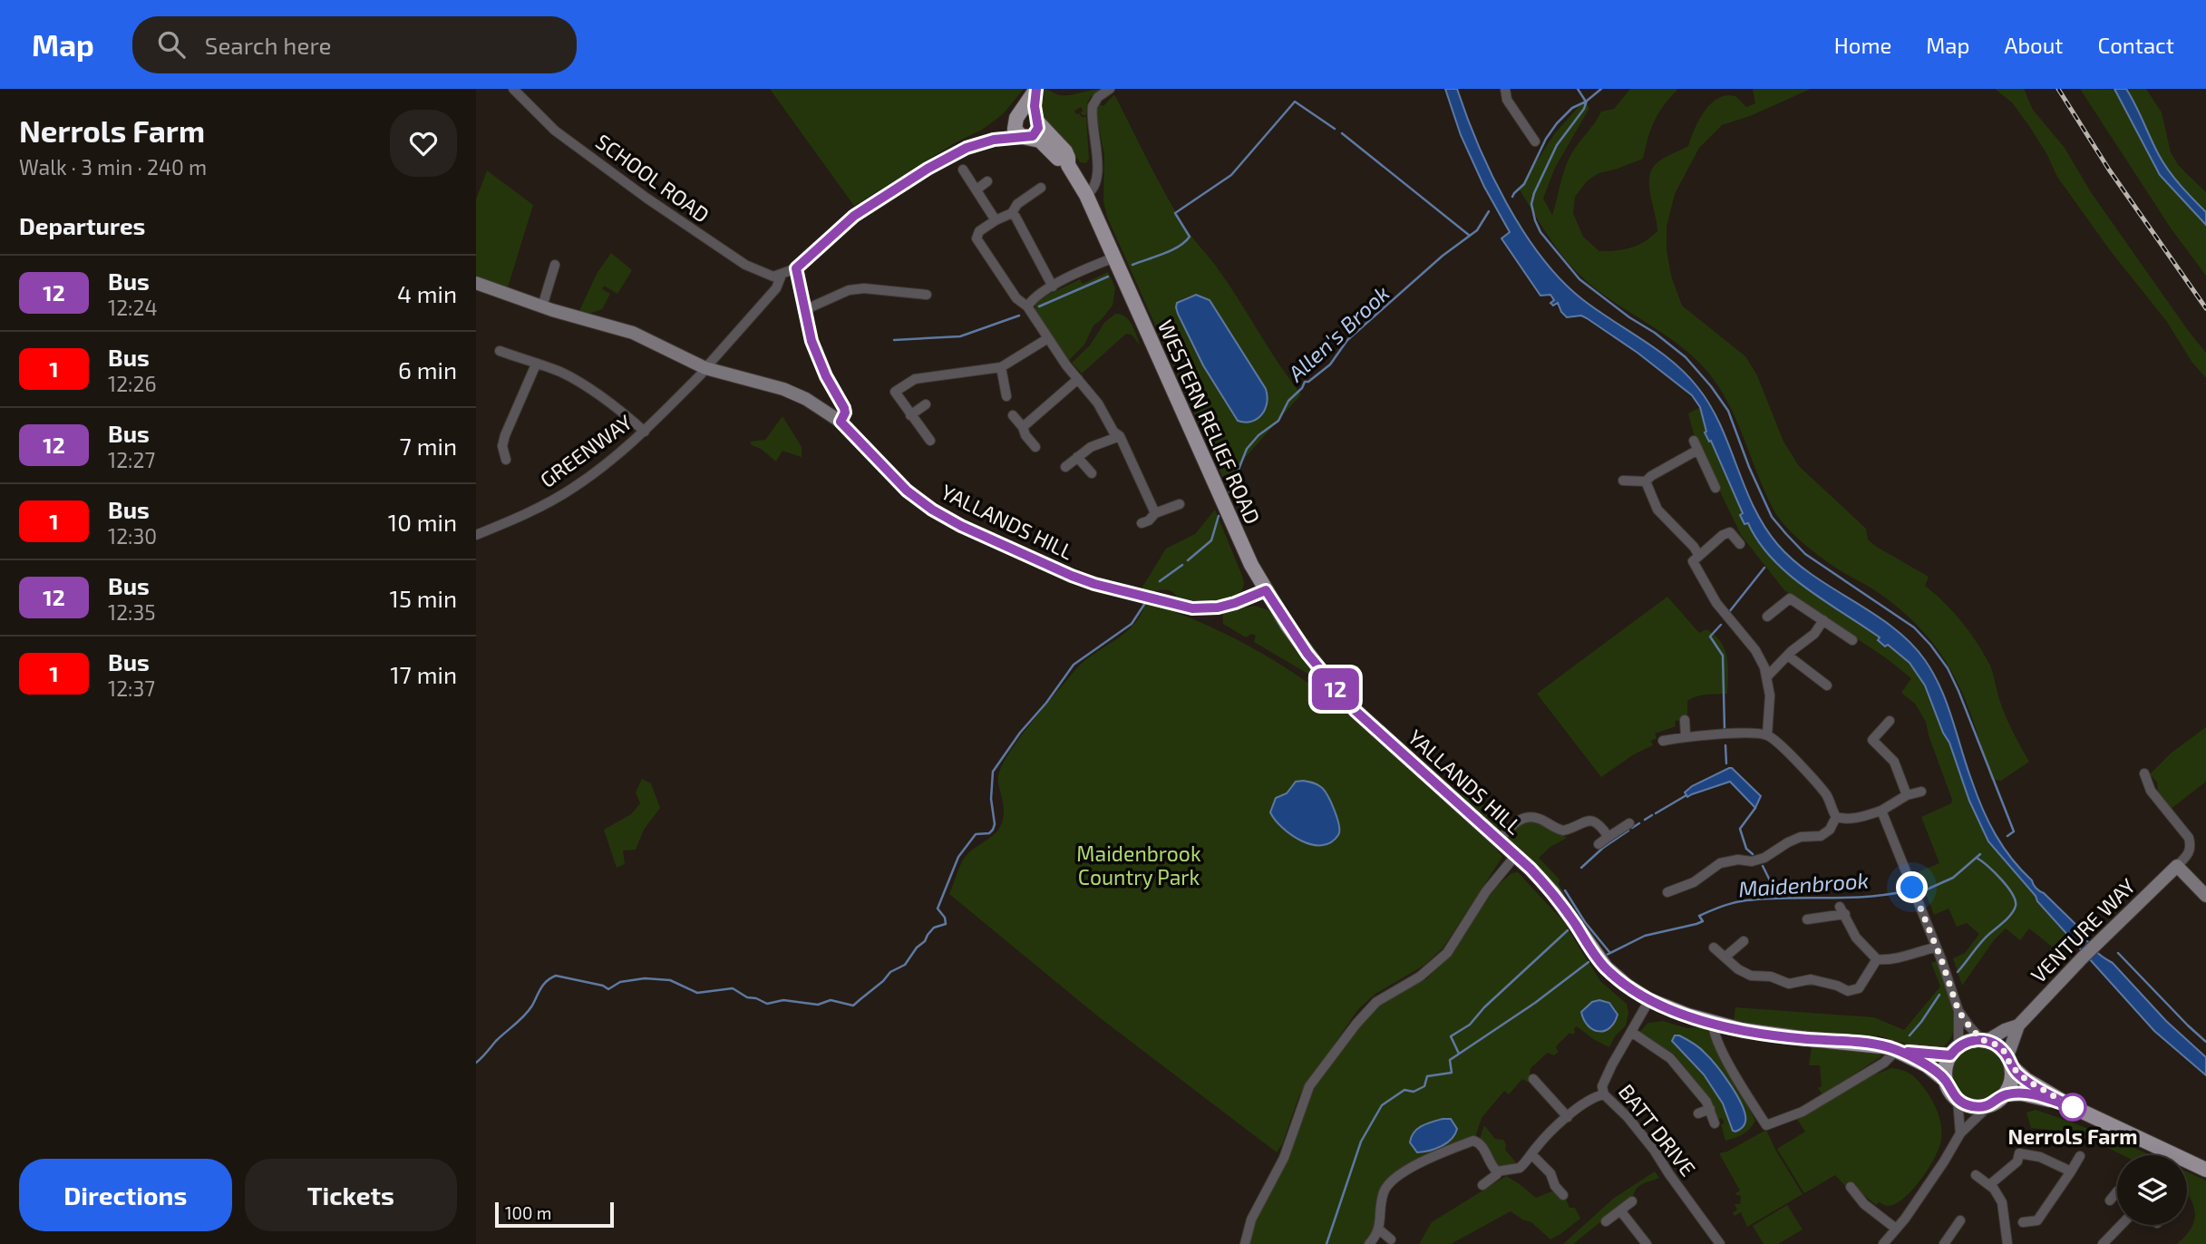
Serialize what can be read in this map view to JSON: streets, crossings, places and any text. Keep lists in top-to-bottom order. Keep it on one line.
{"streets":{"main road":["WESTERN RELIEF ROAD","YALLANDS HILL"],"street":["SCHOOL ROAD","GREENWAY","VENTURE WAY","BATT DRIVE"]},"crossings":[["SCHOOL ROAD","GREENWAY"],["WESTERN RELIEF ROAD","YALLANDS HILL"],["GREENWAY","YALLANDS HILL"],["YALLANDS HILL","BATT DRIVE"]],"water":["Allen's Brook","Maidenbrook"],"parks":["Maidenbrook Country Park"],"places":["Nerrols Farm"],"lines":["bus line 12"],"scale_bar":"100 m","page":{"header":"Map","search":"Search here","nav":["Home","Map","About","Contact"],"heading":[["Nerrols Farm","Walk · 3 min · 240 m"],"Departures"],"on_map":"12","list":[{"mark":"12","name":"Bus","note":"12:24","value":"4 min"},{"mark":"1","name":"Bus","note":"12:26","value":"6 min"},{"mark":"12","name":"Bus","note":"12:27","value":"7 min"},{"mark":"1","name":"Bus","note":"12:30","value":"10 min"},{"mark":"12","name":"Bus","note":"12:35","value":"15 min"},{"mark":"1","name":"Bus","note":"12:37","value":"17 min"}],"buttons":["Directions","Tickets"],"scale":"100 m"}}
